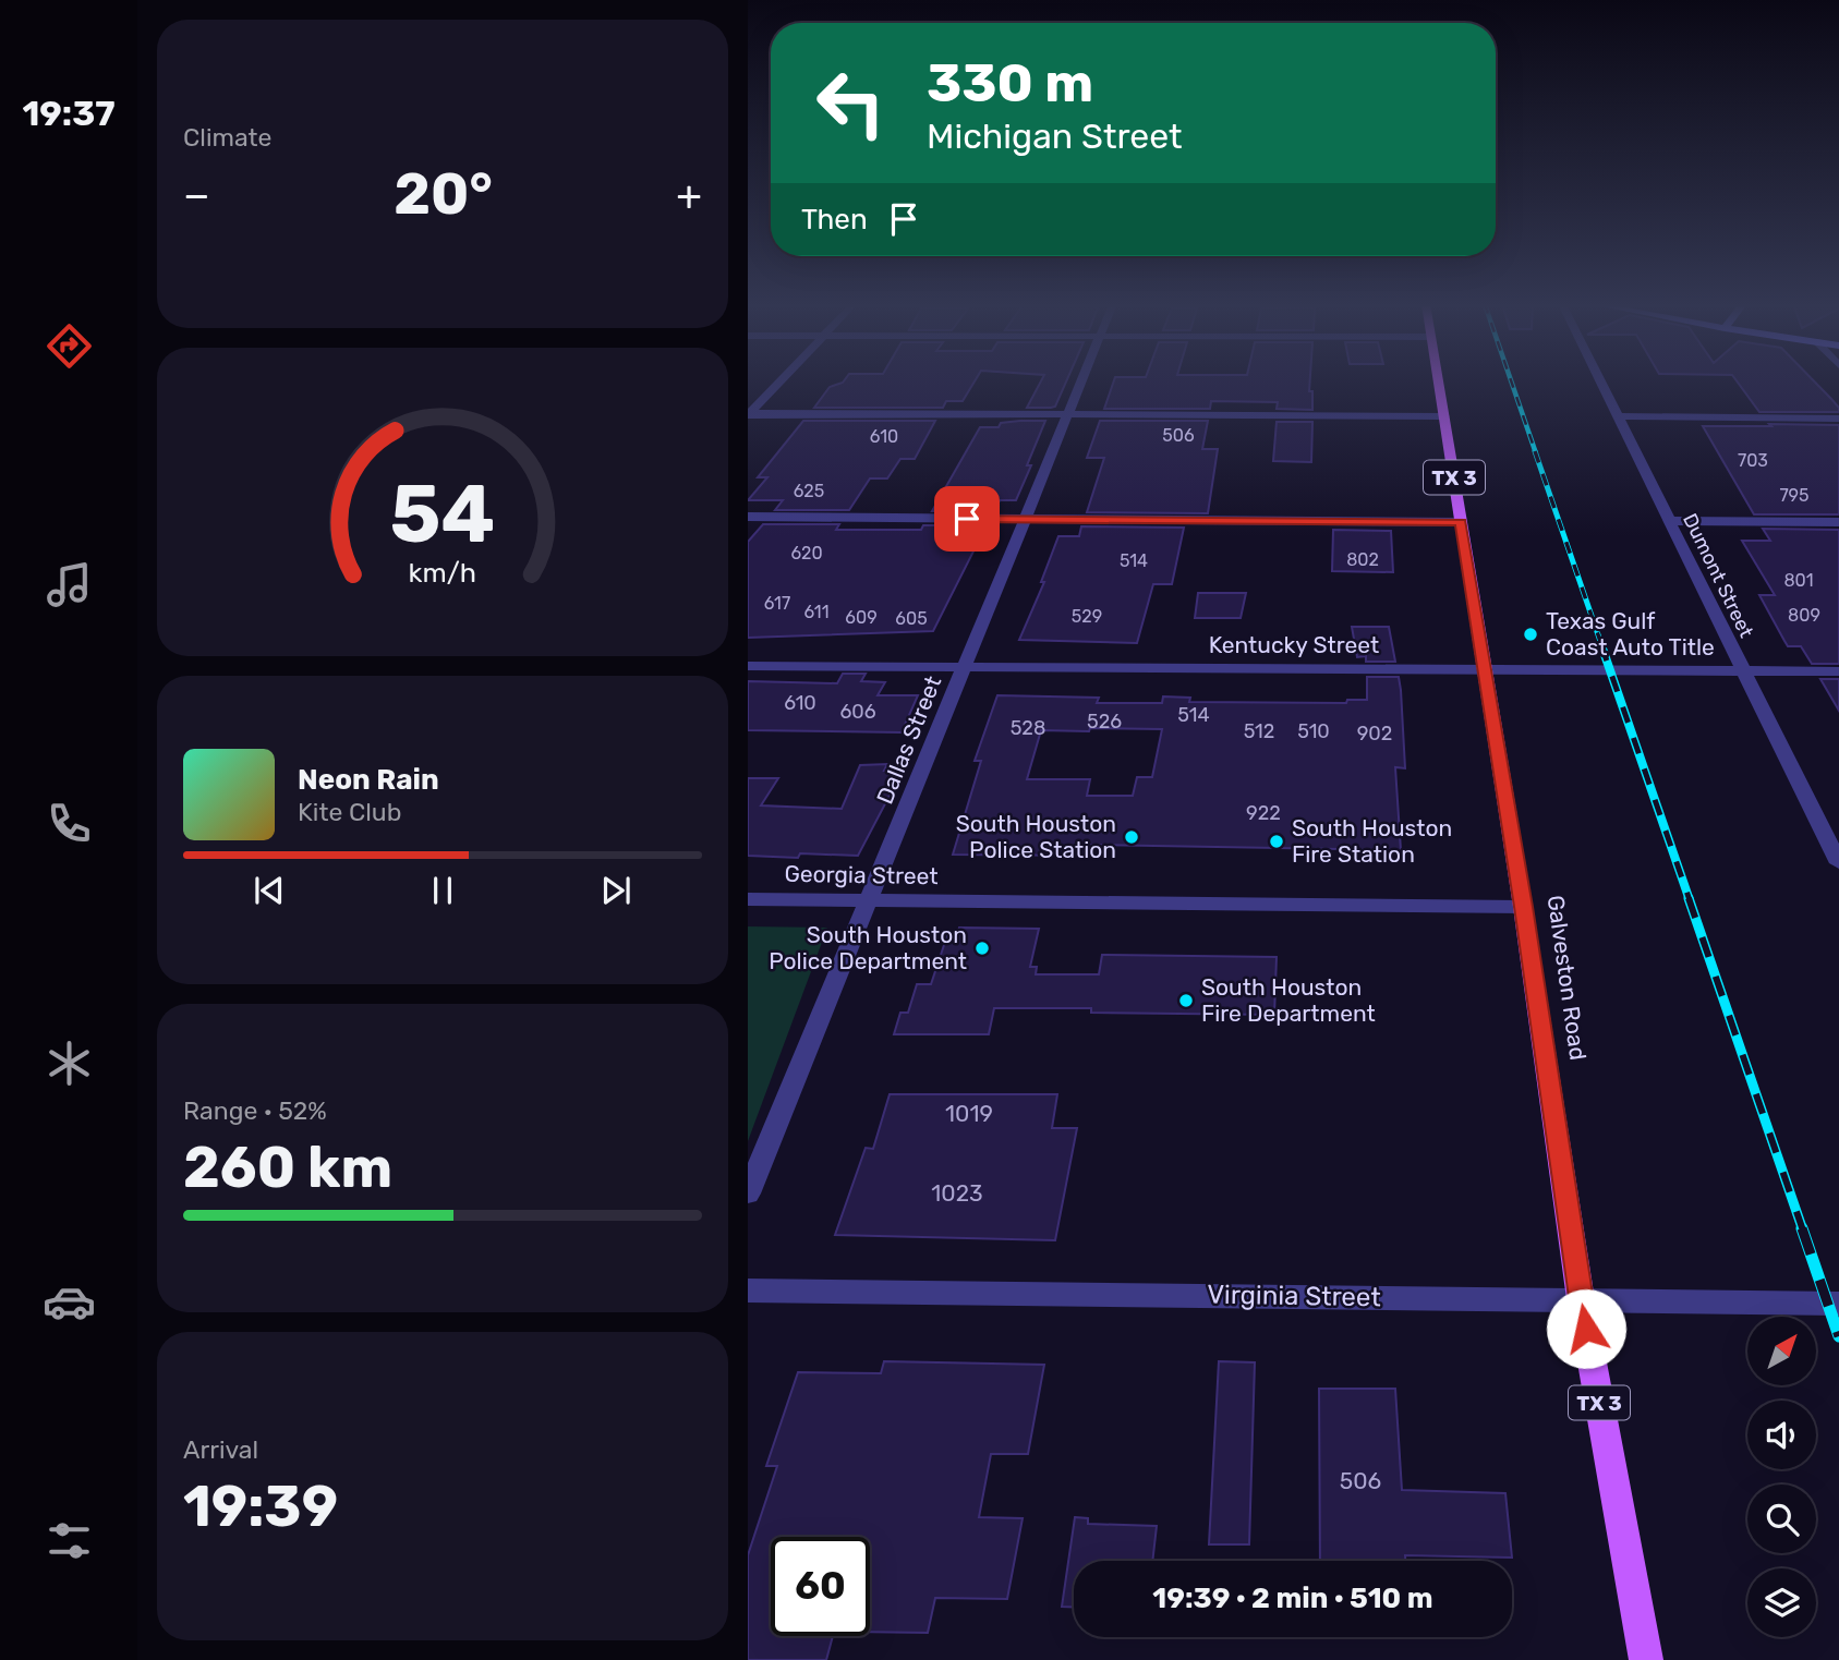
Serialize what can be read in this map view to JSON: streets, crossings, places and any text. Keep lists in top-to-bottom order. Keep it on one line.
{"streets":{"main road":["TX 3","Galveston Road"],"street":["Dumont Street","Kentucky Street","Dallas Street","Georgia Street","Virginia Street"]},"crossings":[["Dumont Street","Kentucky Street"],["Kentucky Street","Dallas Street"],["Kentucky Street","Galveston Road"],["Dallas Street","Georgia Street"],["Georgia Street","Galveston Road"],["Galveston Road","Virginia Street"]],"places":["Texas Gulf Coast Auto Title","South Houston Police Station","South Houston Fire Station","South Houston Police Department","South Houston Fire Department"],"house_numbers":["506","610","703","625","795","620","802","514","801","617","611","809","529","609","605","610","606","514","526","528","512","510","902","922","1019","1023","506"],"north":"top right","page":{"tabs":"19:37","tile":["Climate",["Range · 52%","260 km"],["Arrival","19:39"]],"turn":["330 m","Michigan Street"],"heat":["−","20°","+"],"then":"Then","song":["Neon Rain","Kite Club"],"limit":"60","trip":"19:39 · 2 min · 510 m","gauge":["54","km/h"]}}
